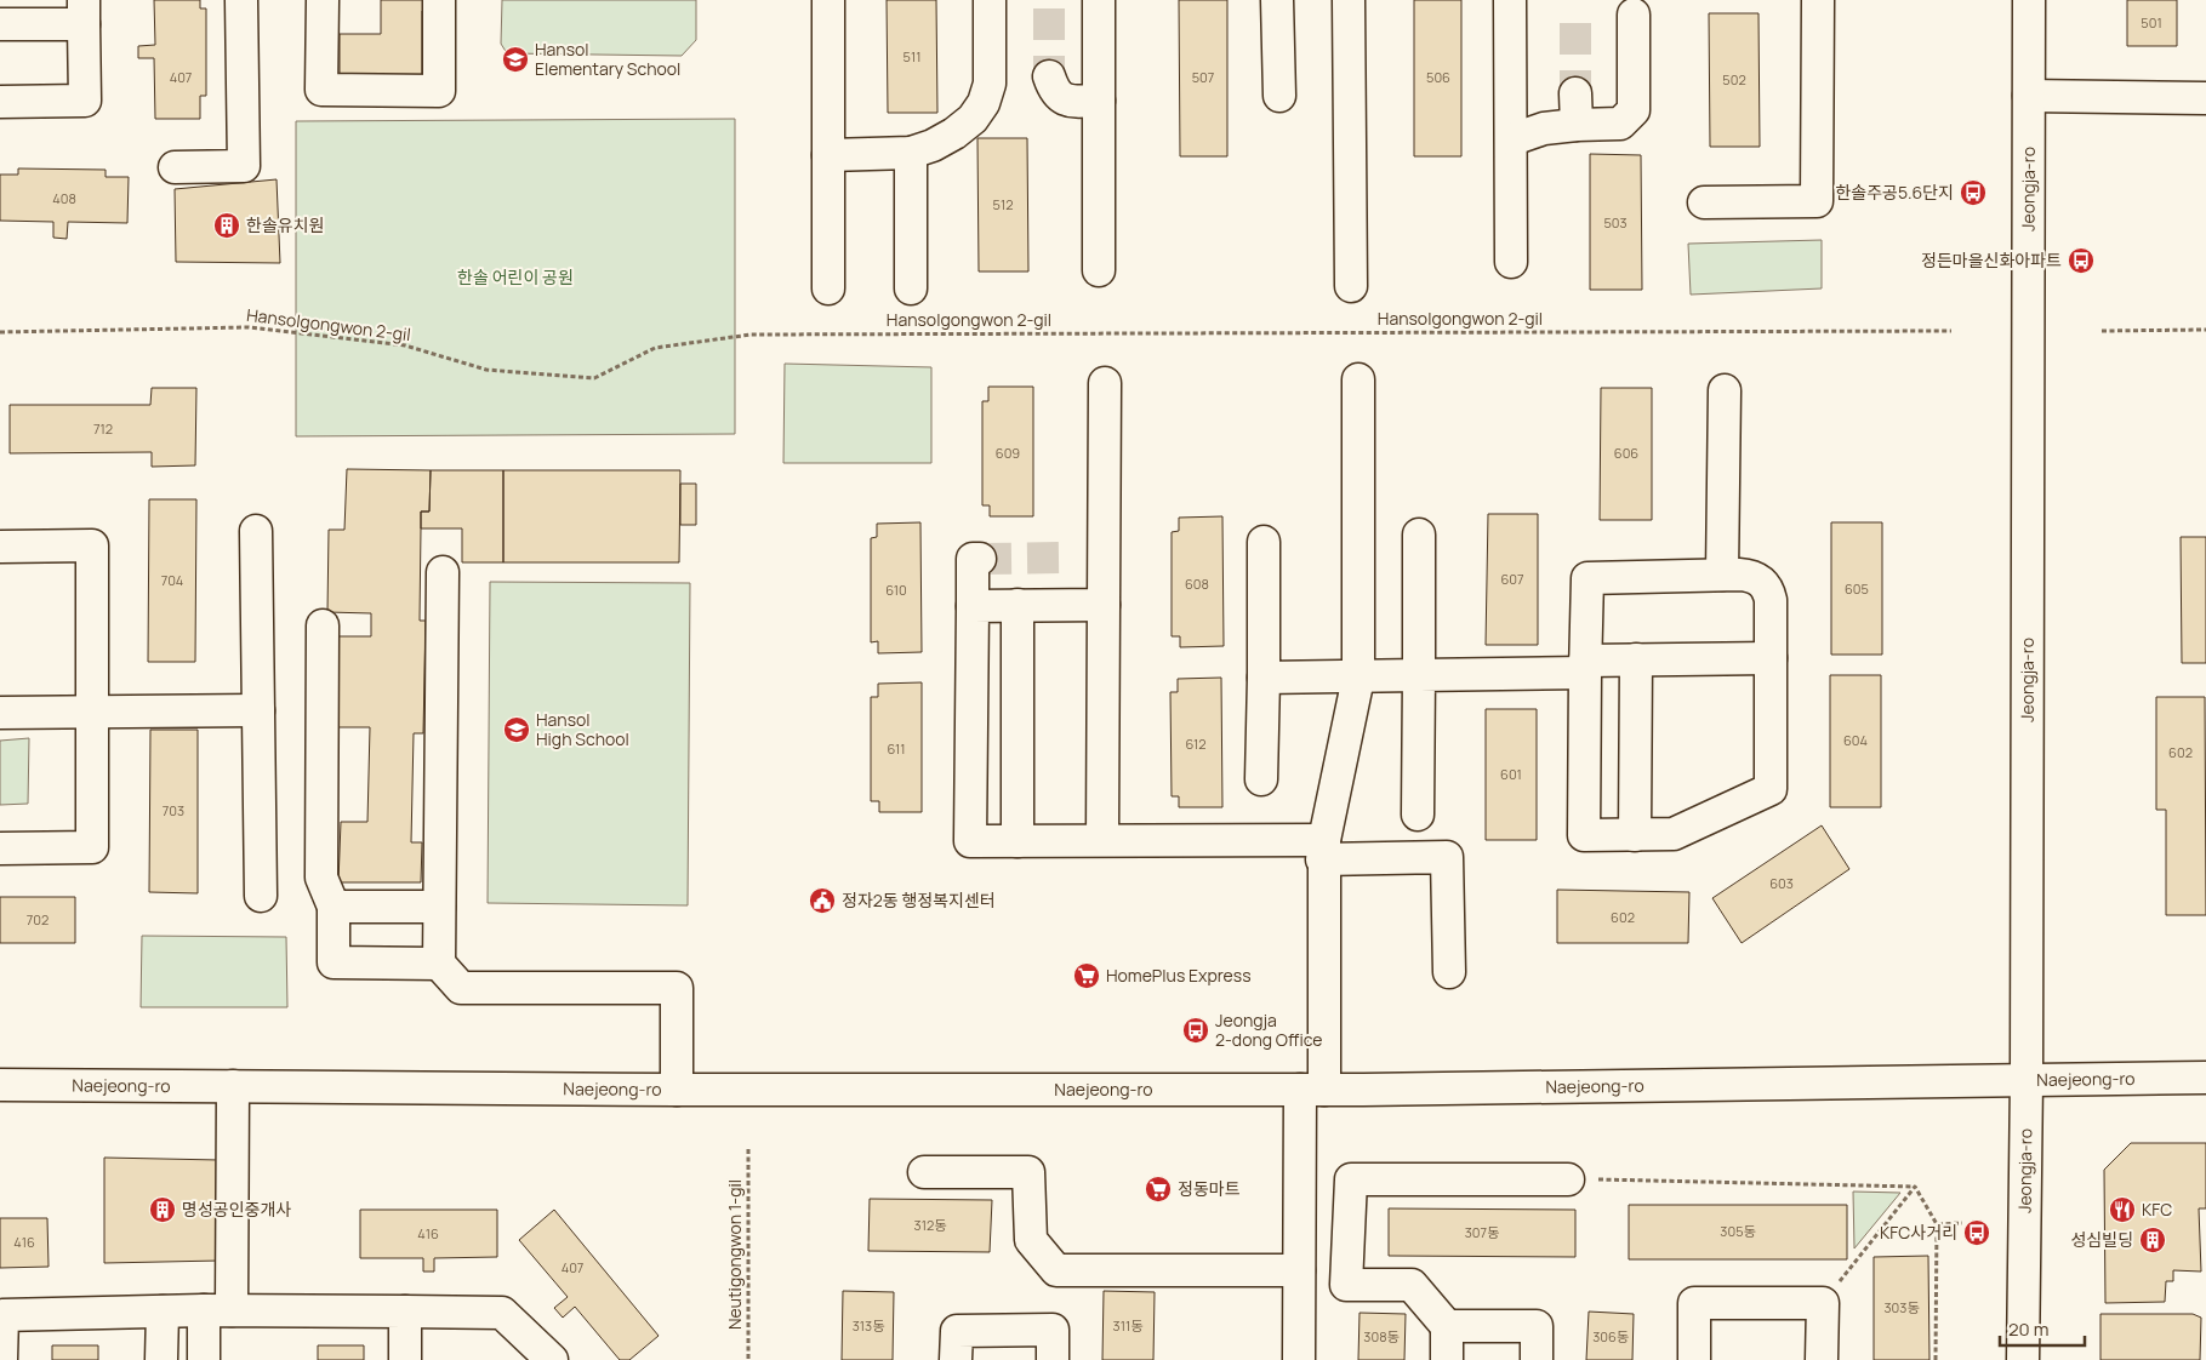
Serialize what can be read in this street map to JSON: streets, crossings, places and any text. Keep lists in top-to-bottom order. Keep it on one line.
{"streets":{"street":["Jeongja-ro","Naejeong-ro"],"path":["Hansolgongwon 2-gil","Neutigongwon 1-gil"]},"crossings":[["Jeongja-ro","Naejeong-ro"]],"parks":["한솔 어린이 공원"],"places":{"school or university":["Hansol Elementary School","Hansol High School"],"bus stop":["한솔주공5.6단지","정든마을신화아파트","Jeongja 2-dong Office","KFC사거리"],"building":["한솔유치원","명성공인중개사","성심빌딩"],"public building":["정자2동 행정복지센터"],"supermarket":["HomePlus Express","정동마트"],"restaurant":["KFC"]},"house_numbers":["501","511","407","507","506","502","408","512","503","712","609","606","607","704","608","605","610","604","612","611","602","601","703","603","602","702","312동","305동","307동","416","416","407","303동","313동","311동","308동","306동"],"scale_bar":"20 m"}
